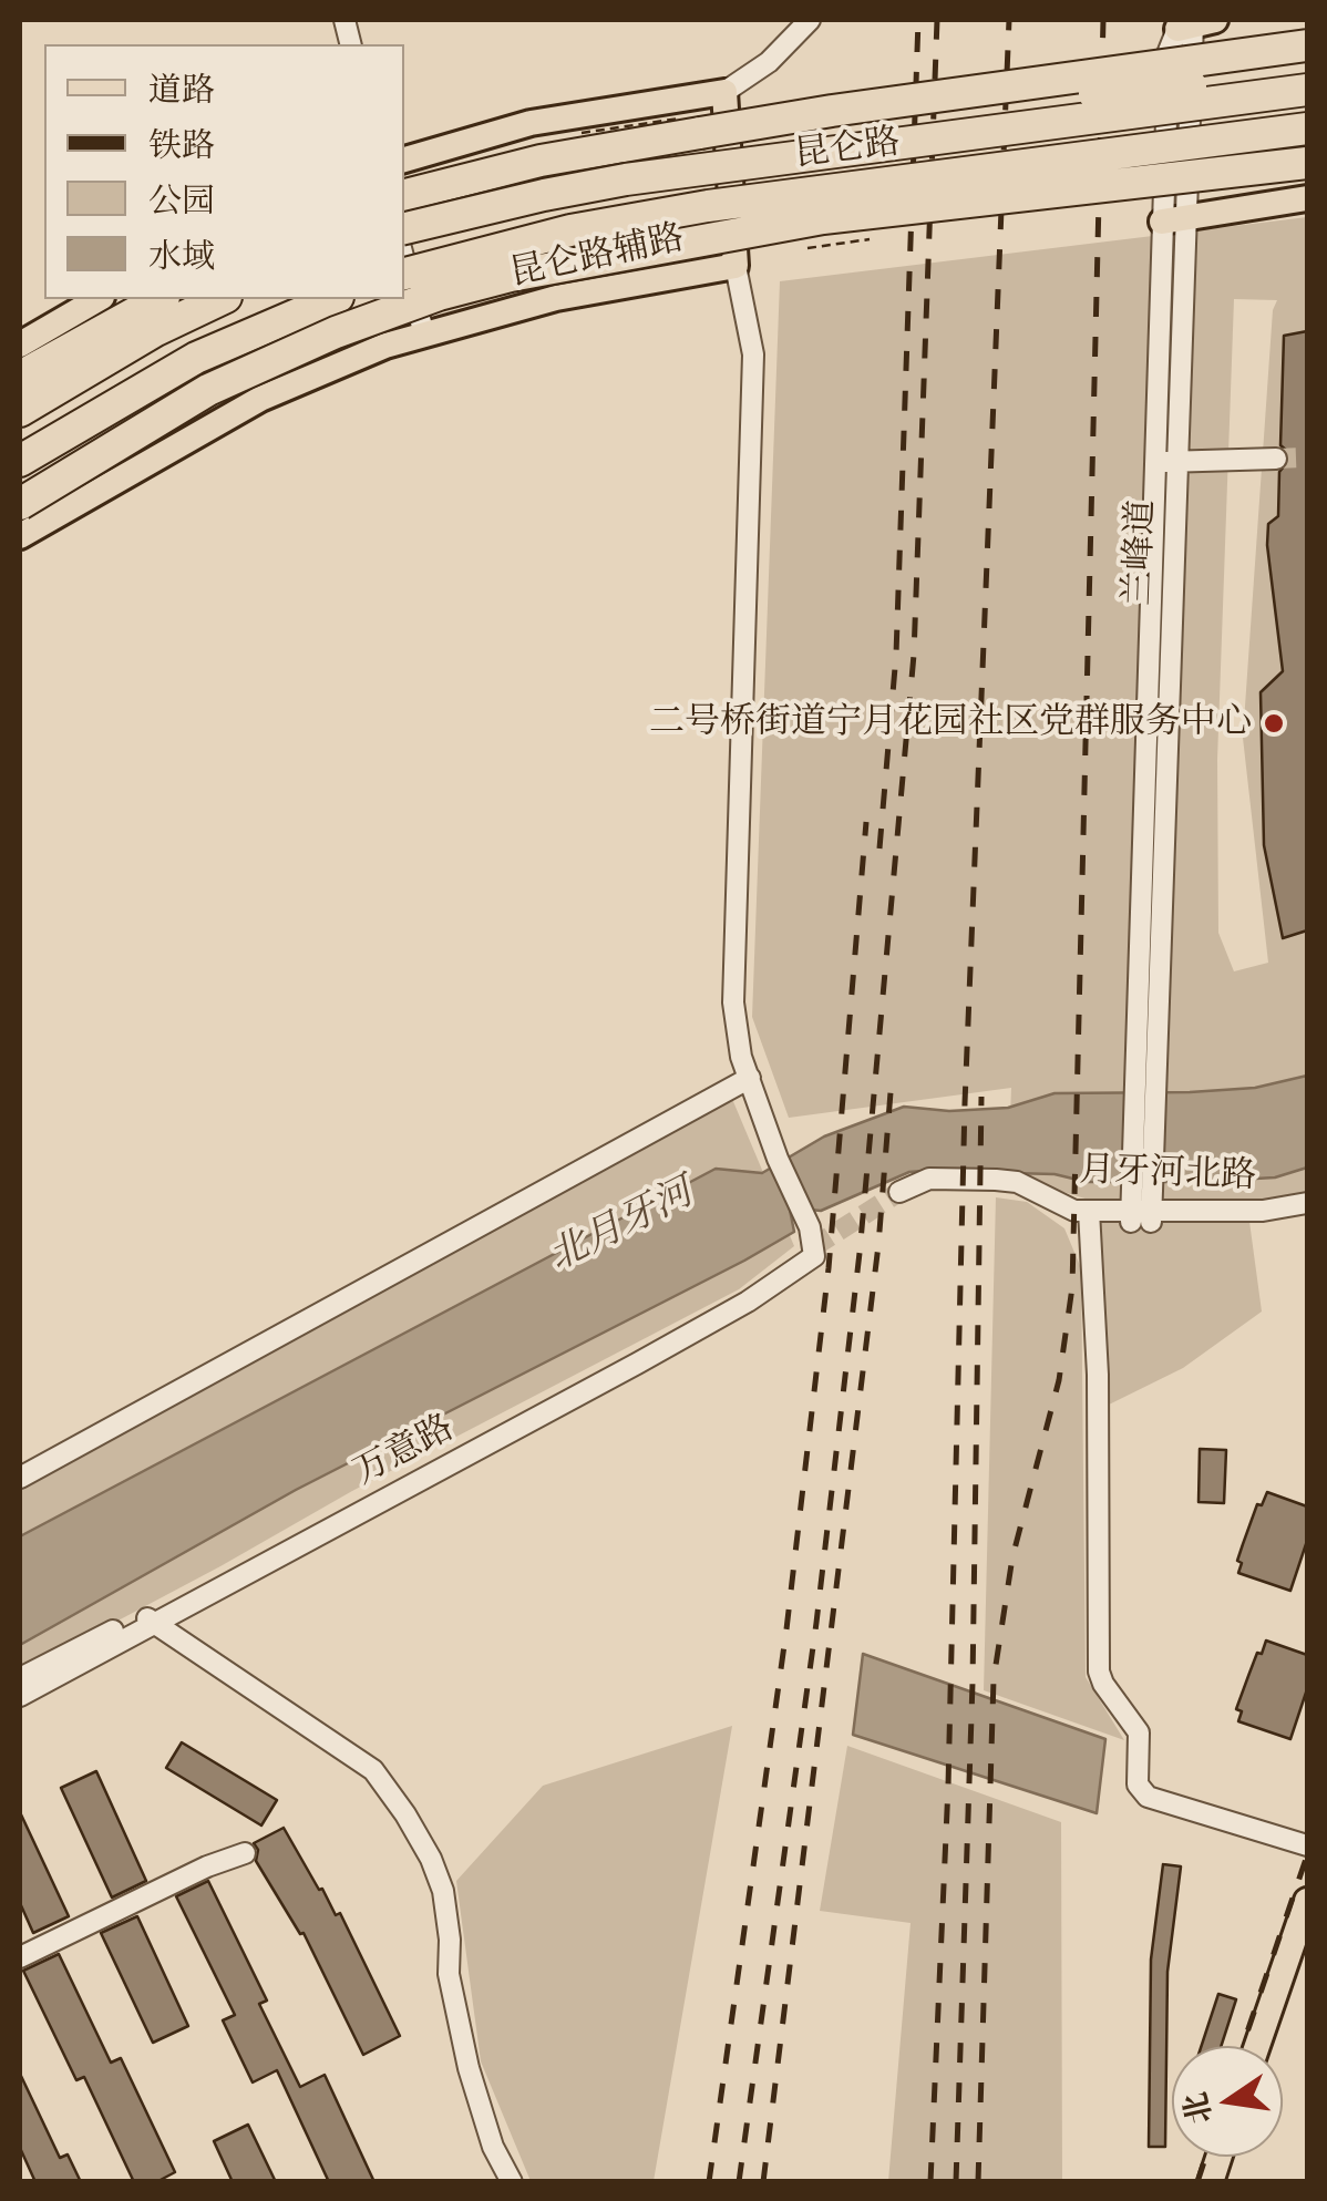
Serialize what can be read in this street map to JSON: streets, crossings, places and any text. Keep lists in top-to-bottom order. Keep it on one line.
{"streets":{"highway":["昆仑路"],"main road":["昆仑路辅路"],"street":["兰峰道","月牙河北路","万意路"]},"crossings":[["兰峰道","月牙河北路"]],"water":["北月牙河"],"places":["二号桥街道宁月花园社区党群服务中心"],"legend":["道路","铁路","公园","水域"],"north":"left"}
